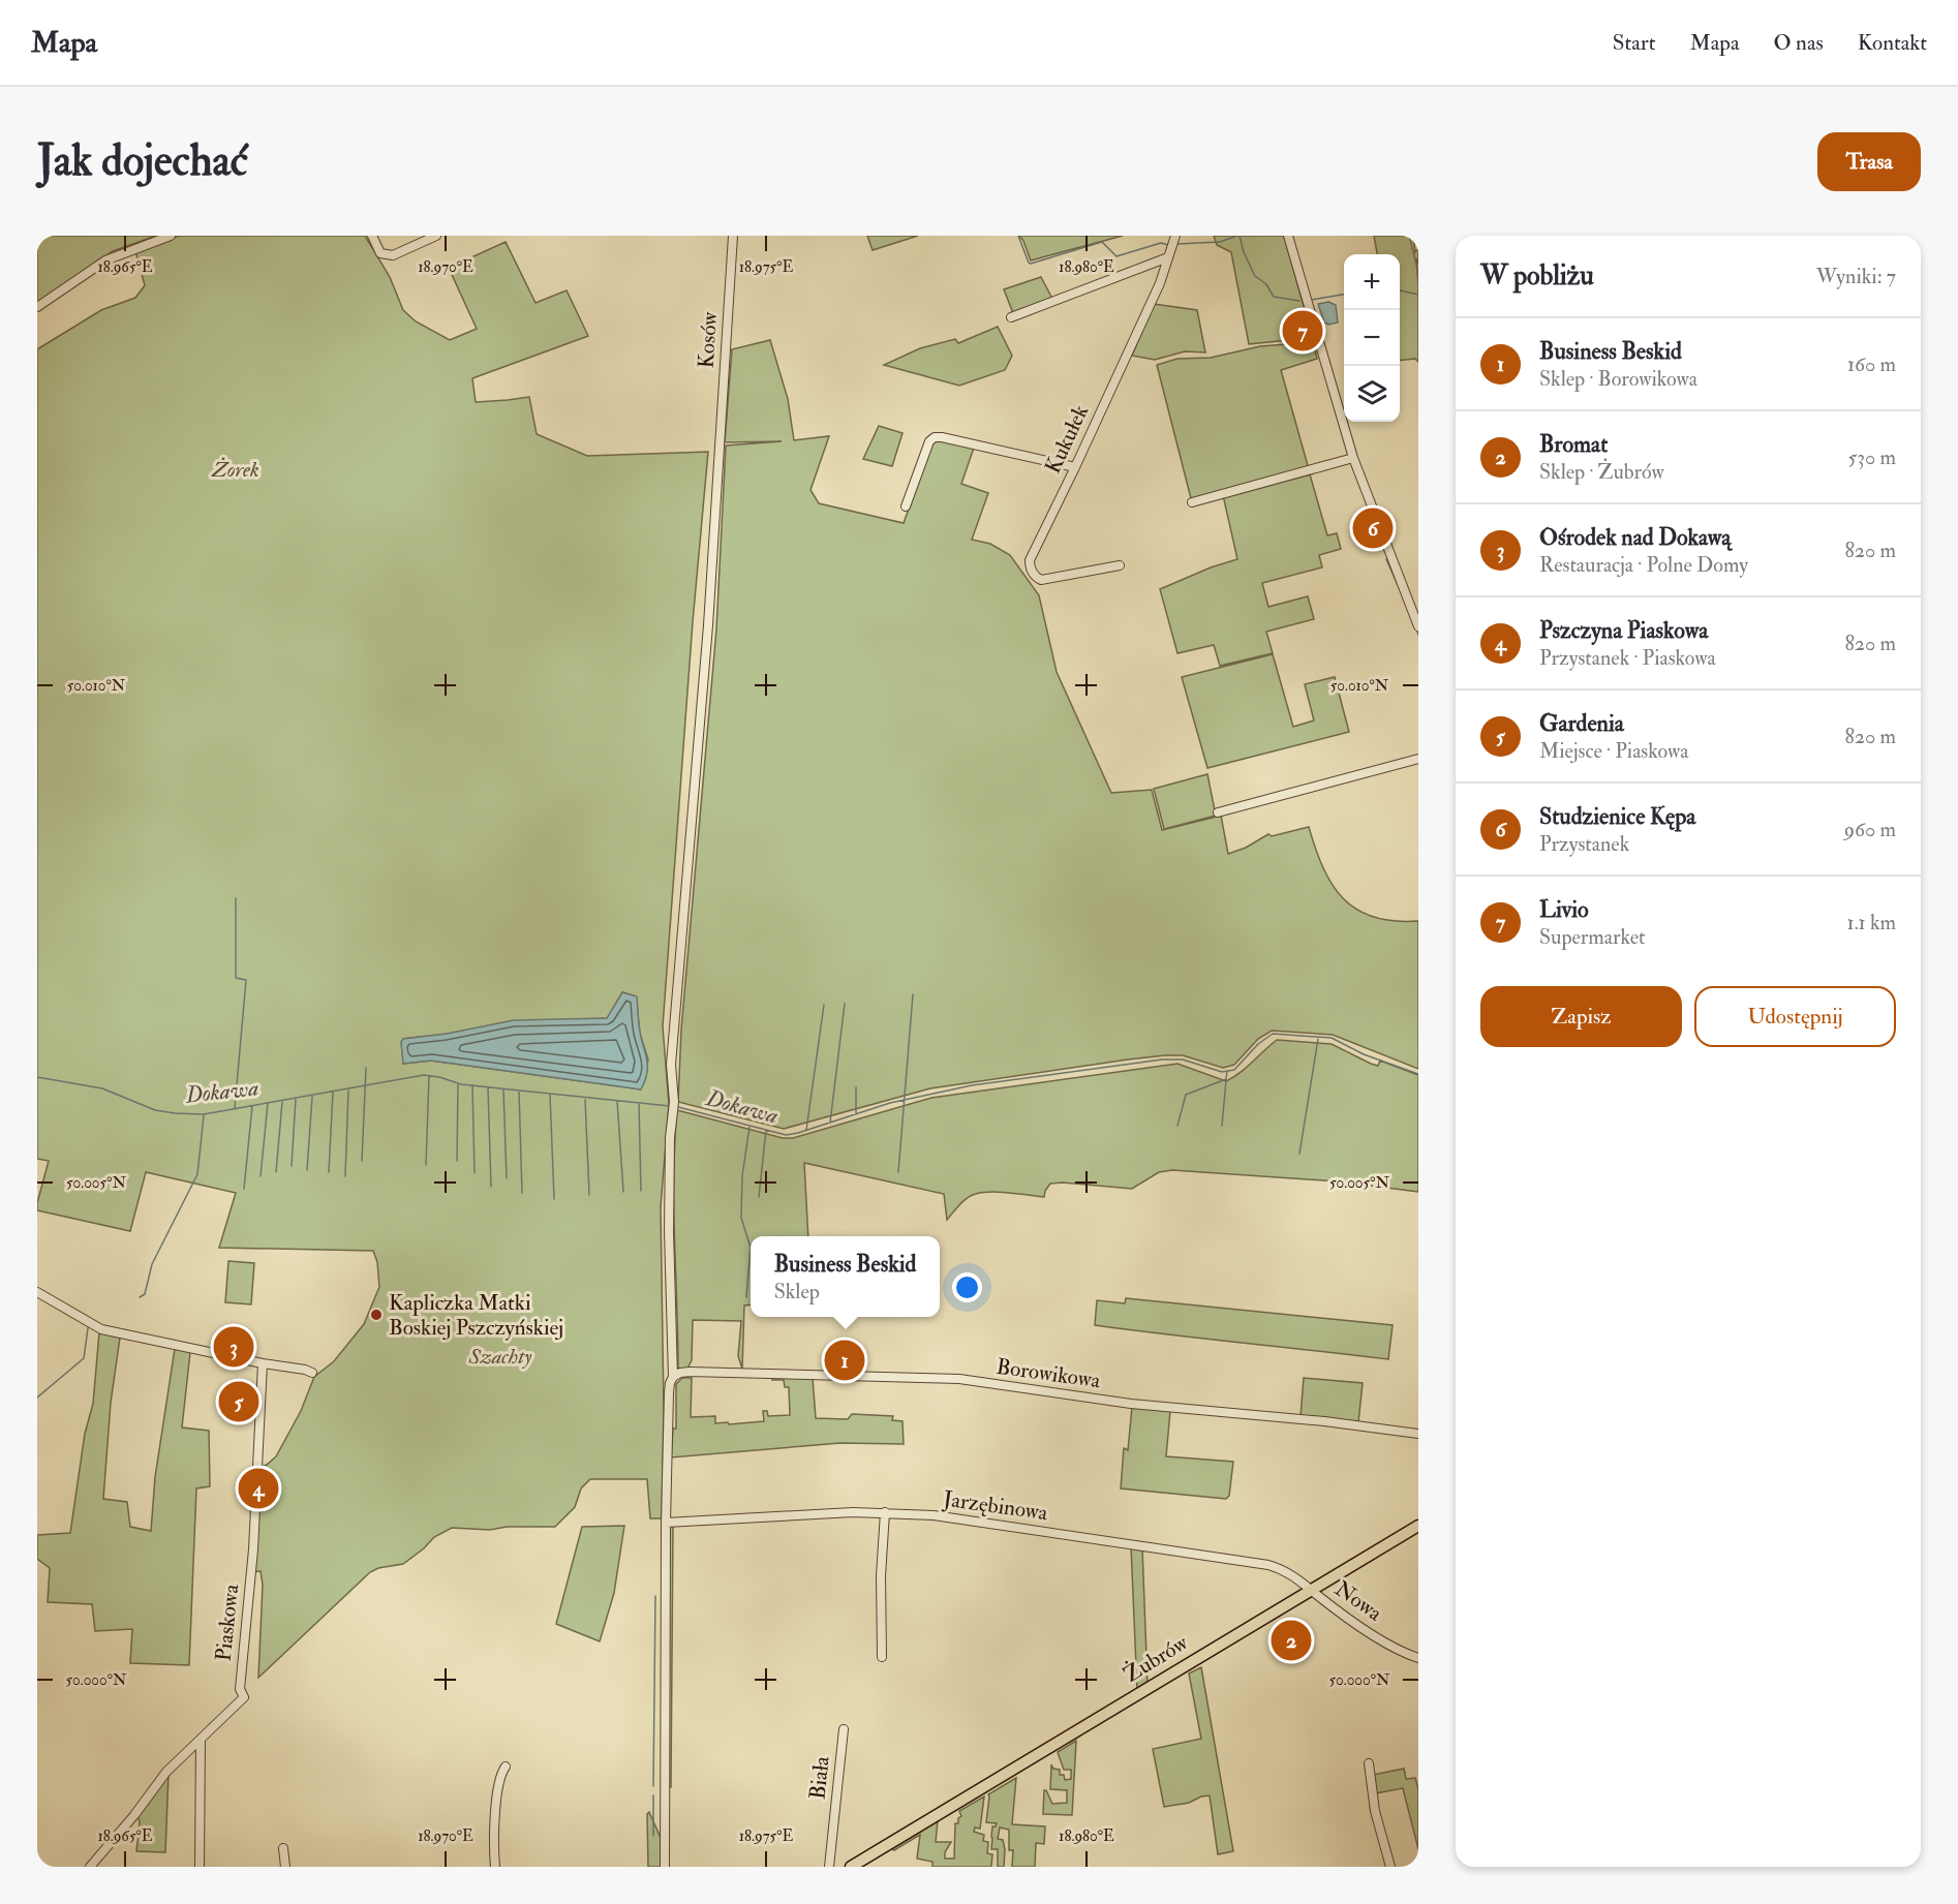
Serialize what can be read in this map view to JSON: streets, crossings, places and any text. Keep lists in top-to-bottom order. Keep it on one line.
{"streets":{"main road":["Żubrów"],"street":["Kosów","Kukułek","Borowikowa","Jarzębinowa","Nowa","Piaskowa","Biała"]},"crossings":[["Kosów","Borowikowa"],["Kosów","Jarzębinowa"],["Jarzębinowa","Nowa"],["Jarzębinowa","Żubrów"],["Nowa","Żubrów"]],"water":["Dokawa"],"parks":["Żorek","Szachty"],"places":["Kapliczka Matki Boskiej Pszczyńskiej"],"page":{"header":"Mapa","nav":["Start","Mapa","O nas","Kontakt"],"buttons":["Trasa",["Zapisz","Udostępnij"]],"title":"Jak dojechać","heading":["W pobliżu","Wyniki: 7"],"map_buttons":["+","−"],"pins":["7","6","3","1","5","4","2"],"list":[{"mark":"1","name":"Business Beskid","note":"Sklep · Borowikowa","value":"160 m"},{"mark":"2","name":"Bromat","note":"Sklep · Żubrów","value":"530 m"},{"mark":"3","name":"Ośrodek nad Dokawą","note":"Restauracja · Polne Domy","value":"820 m"},{"mark":"4","name":"Pszczyna Piaskowa","note":"Przystanek · Piaskowa","value":"820 m"},{"mark":"5","name":"Gardenia","note":"Miejsce · Piaskowa","value":"820 m"},{"mark":"6","name":"Studzienice Kępa","note":"Przystanek","value":"960 m"},{"mark":"7","name":"Livio","note":"Supermarket","value":"1.1 km"}],"popup":["Business Beskid","Sklep"]},"coordinates":["18.965°E","18.970°E","18.975°E","18.980°E","50.010°N","50.005°N","50.000°N"]}
